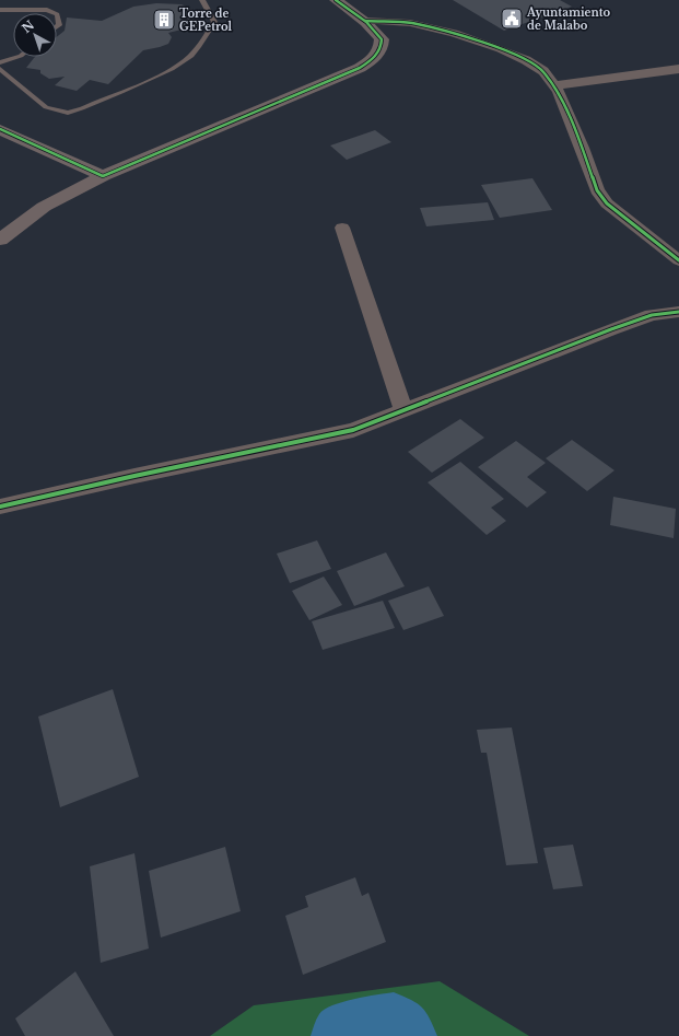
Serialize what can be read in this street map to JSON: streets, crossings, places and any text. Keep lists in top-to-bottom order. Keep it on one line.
{"places":{"public building":["Ayuntamiento de Malabo"],"building":["Torre de GEPetrol"]},"north":"top left"}
